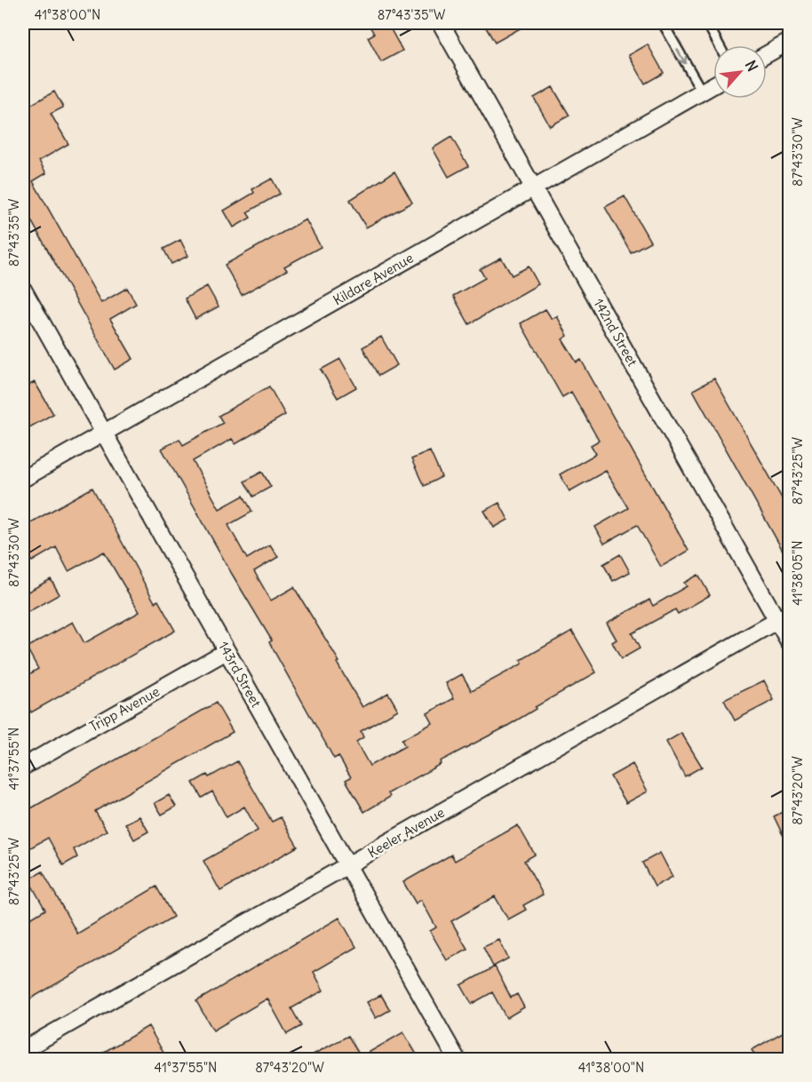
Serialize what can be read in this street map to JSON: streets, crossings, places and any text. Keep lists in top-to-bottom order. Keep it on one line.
{"streets":{"street":["Kildare Avenue","142nd Street","143rd Street","Tripp Avenue","Keeler Avenue"]},"crossings":[["Kildare Avenue","142nd Street"],["Kildare Avenue","143rd Street"],["142nd Street","Keeler Avenue"],["143rd Street","Tripp Avenue"],["143rd Street","Keeler Avenue"]],"north":"top right","coordinates":["41°38'00\"N","87°43'35\"W","87°43'30\"W","87°43'25\"W","41°38'05\"N","41°37'55\"N","87°43'20\"W"]}
